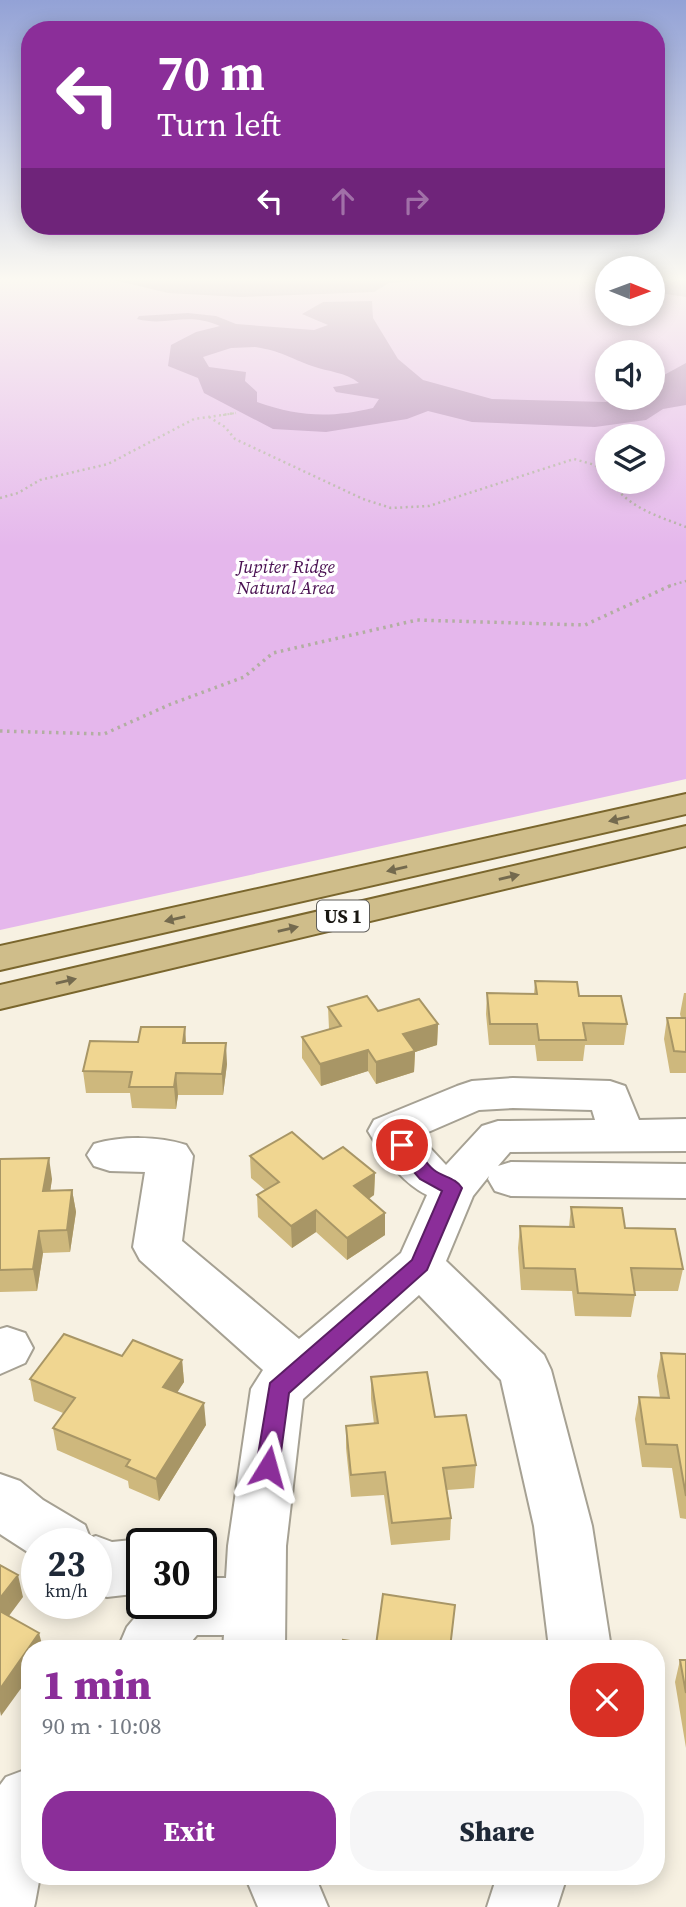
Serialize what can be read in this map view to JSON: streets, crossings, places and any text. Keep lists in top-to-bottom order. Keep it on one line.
{"streets":{"main road":["US 1"]},"parks":["Jupiter Ridge Natural Area"],"north":"right","page":{"turn":["70 m","Turn left"],"speed":"23 km/h","limit":"30","heading":["1 min","90 m · 10:08"],"buttons":["Exit","Share"]}}
